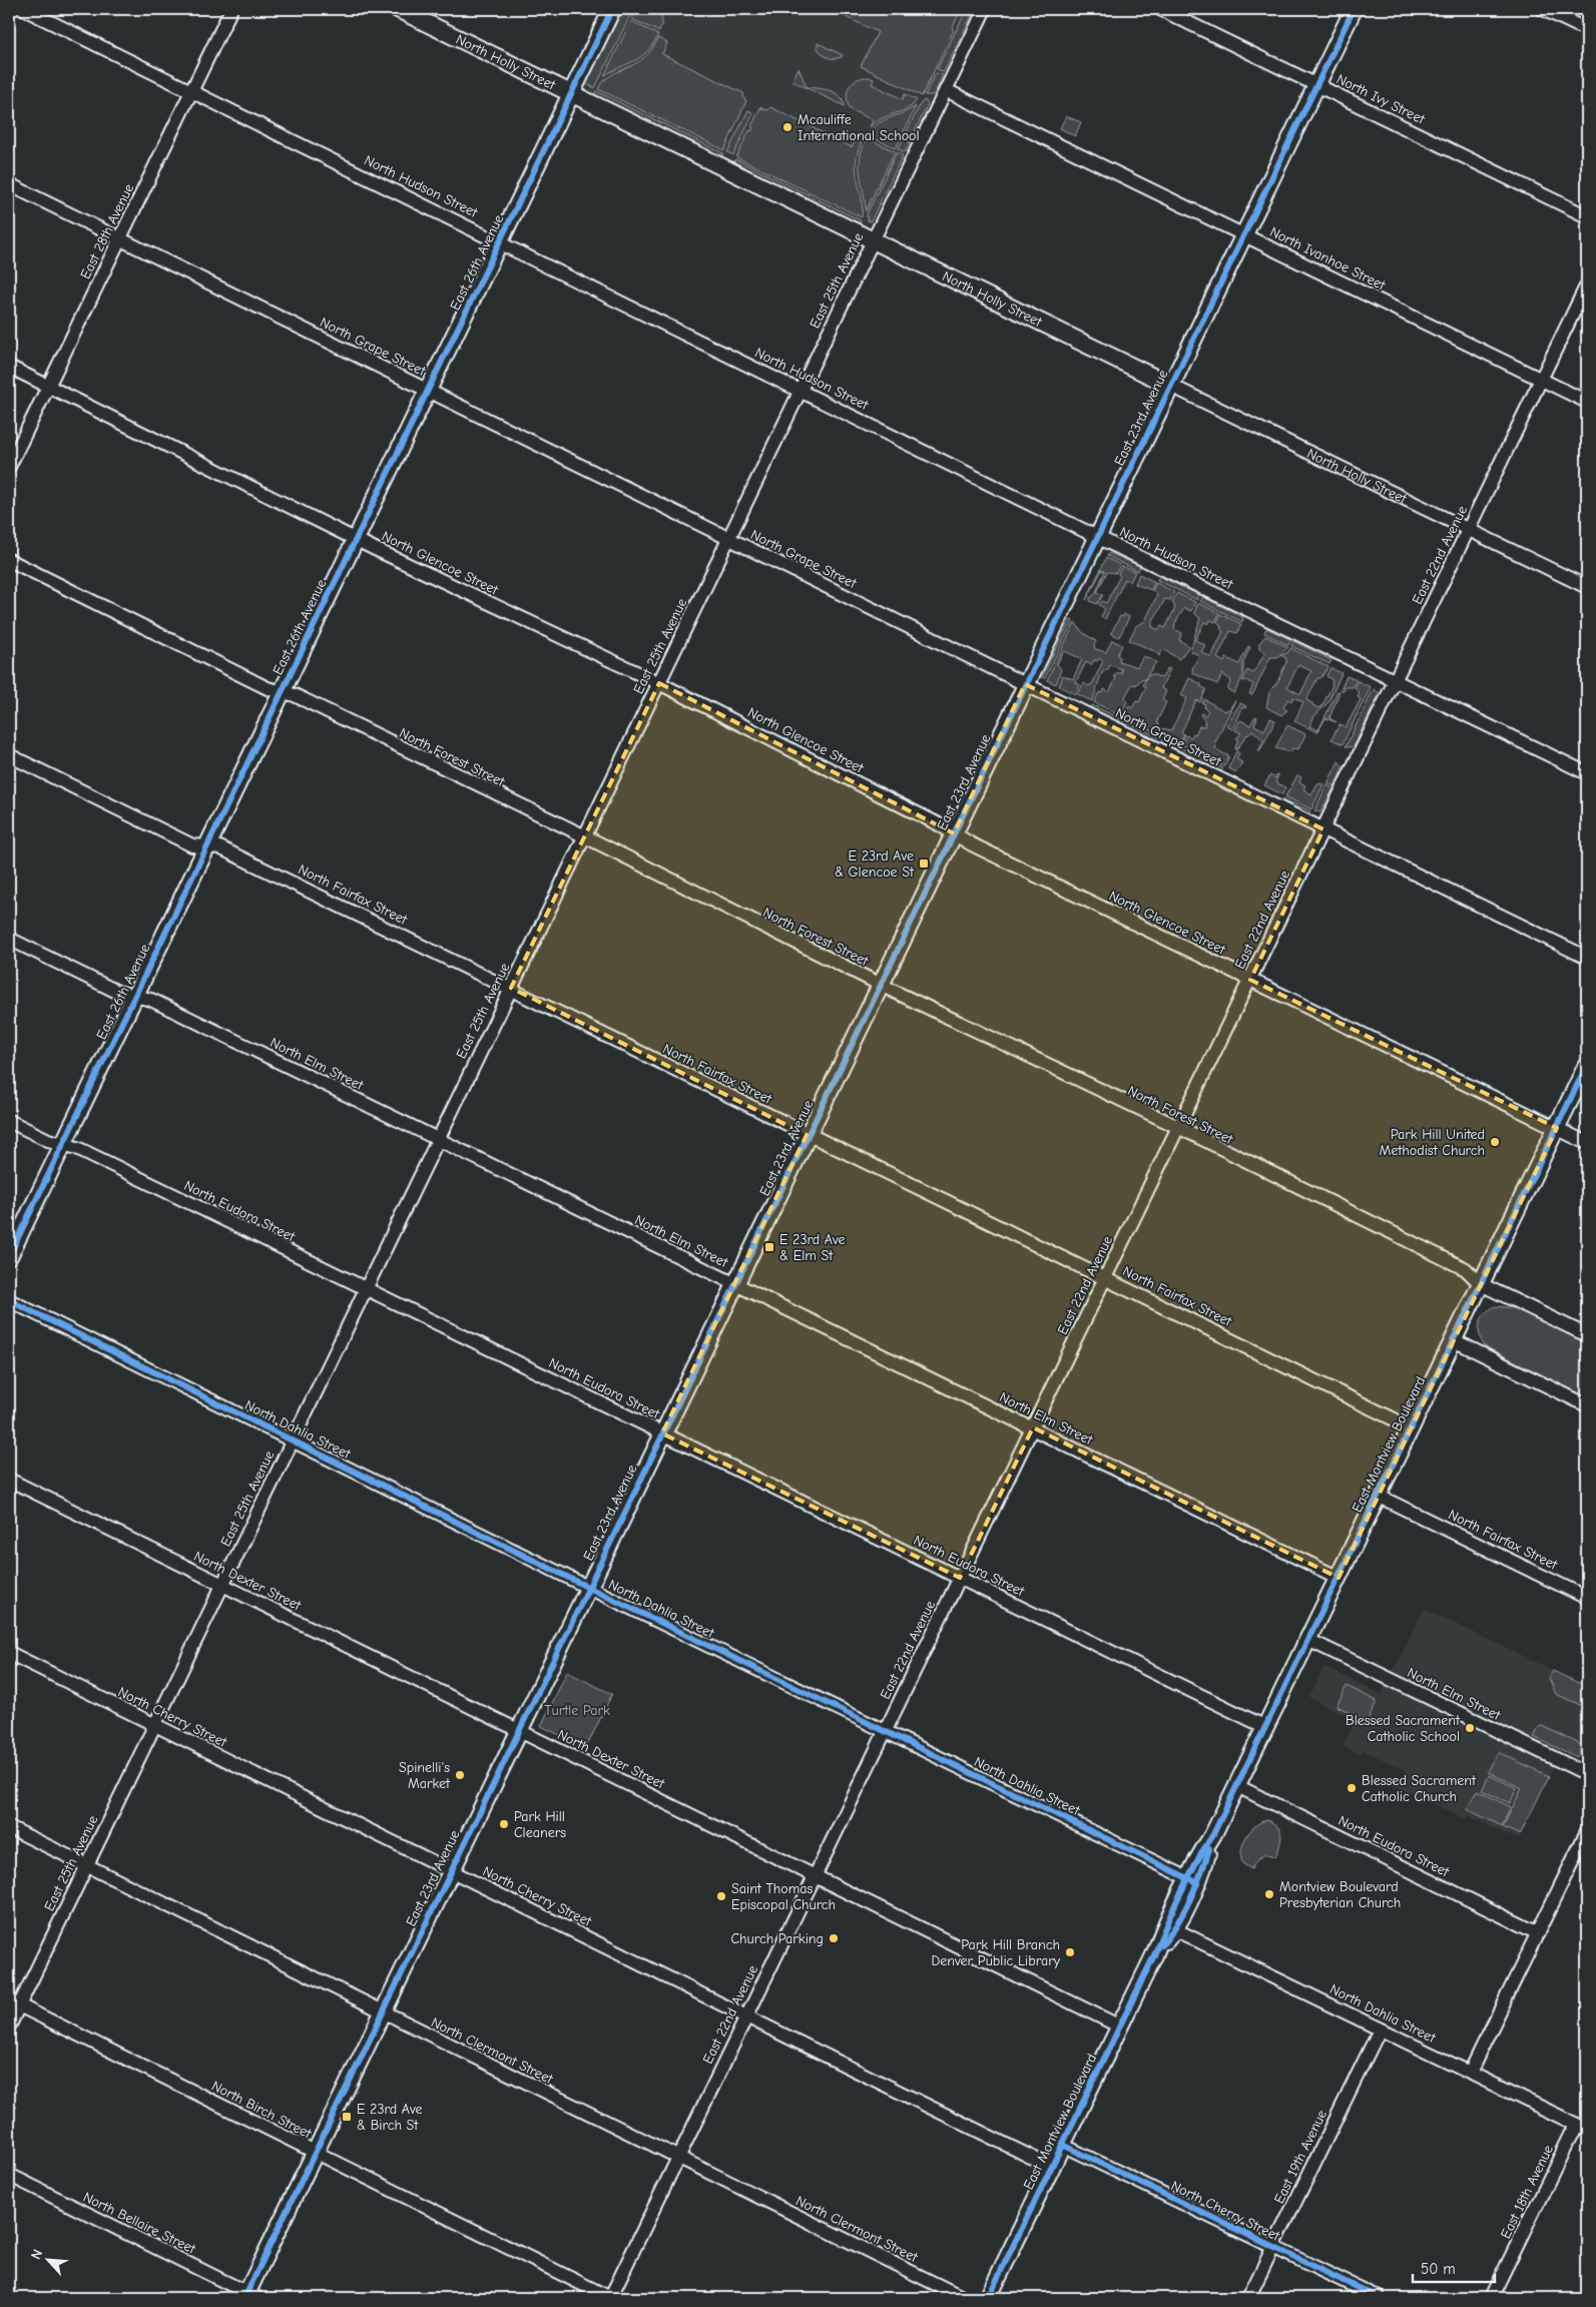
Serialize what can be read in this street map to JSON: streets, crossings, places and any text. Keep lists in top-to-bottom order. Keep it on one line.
{"streets":{"street":["North Holly Street","North Ivy Street","North Hudson Street","East 28th Avenue","North Ivanhoe Street","East 26th Avenue","East 25th Avenue","North Grape Street","East 23rd Avenue","East 22nd Avenue","North Glencoe Street","North Forest Street","North Fairfax Street","North Elm Street","North Eudora Street","North Dahlia Street","East Montview Boulevard","North Dexter Street","North Cherry Street","North Clermont Street","North Birch Street","East 19th Avenue","East 18th Avenue","North Bellaire Street"]},"crossings":[["North Holly Street","East 26th Avenue"],["North Holly Street","East 25th Avenue"],["North Holly Street","East 23rd Avenue"],["North Holly Street","East 22nd Avenue"],["North Ivy Street","East 23rd Avenue"],["North Hudson Street","East 28th Avenue"],["North Hudson Street","East 26th Avenue"],["North Hudson Street","East 25th Avenue"],["North Hudson Street","East 23rd Avenue"],["North Hudson Street","East 22nd Avenue"],["East 28th Avenue","North Grape Street"],["East 28th Avenue","North Glencoe Street"],["North Ivanhoe Street","East 25th Avenue"],["North Ivanhoe Street","East 23rd Avenue"],["North Ivanhoe Street","East 22nd Avenue"],["East 26th Avenue","North Grape Street"],["East 26th Avenue","North Glencoe Street"],["East 26th Avenue","North Forest Street"],["East 26th Avenue","North Fairfax Street"],["East 26th Avenue","North Elm Street"],["East 26th Avenue","North Eudora Street"],["East 25th Avenue","North Grape Street"],["East 25th Avenue","North Glencoe Street"],["East 25th Avenue","North Forest Street"],["East 25th Avenue","North Fairfax Street"],["East 25th Avenue","North Elm Street"],["East 25th Avenue","North Eudora Street"],["East 25th Avenue","North Dahlia Street"],["East 25th Avenue","North Dexter Street"],["East 25th Avenue","North Cherry Street"],["East 25th Avenue","North Clermont Street"],["East 25th Avenue","North Birch Street"],["North Grape Street","East 23rd Avenue"],["North Grape Street","East 22nd Avenue"],["East 23rd Avenue","North Glencoe Street"],["East 23rd Avenue","North Forest Street"],["East 23rd Avenue","North Fairfax Street"],["East 23rd Avenue","North Elm Street"],["East 23rd Avenue","North Eudora Street"],["East 23rd Avenue","North Dahlia Street"],["East 23rd Avenue","North Dexter Street"],["East 23rd Avenue","North Cherry Street"],["East 23rd Avenue","North Clermont Street"],["East 23rd Avenue","North Birch Street"],["East 23rd Avenue","North Bellaire Street"],["East 22nd Avenue","North Glencoe Street"],["East 22nd Avenue","North Forest Street"],["East 22nd Avenue","North Fairfax Street"],["East 22nd Avenue","North Elm Street"],["East 22nd Avenue","North Eudora Street"],["East 22nd Avenue","North Dahlia Street"],["East 22nd Avenue","North Dexter Street"],["East 22nd Avenue","North Cherry Street"],["East 22nd Avenue","North Clermont Street"],["East 22nd Avenue","North Birch Street"],["North Glencoe Street","East Montview Boulevard"],["North Forest Street","East Montview Boulevard"],["North Fairfax Street","East Montview Boulevard"],["North Elm Street","East Montview Boulevard"],["North Eudora Street","East Montview Boulevard"],["North Dahlia Street","East Montview Boulevard"],["North Dahlia Street","East 19th Avenue"],["North Dahlia Street","East 18th Avenue"],["East Montview Boulevard","North Dexter Street"],["East Montview Boulevard","North Cherry Street"],["North Cherry Street","East 19th Avenue"]],"parks":["Turtle Park"],"places":{"other":["Mcauliffe International School","Park Hill United Methodist Church","Blessed Sacrament Catholic School","Spinelli's Market","Blessed Sacrament Catholic Church","Park Hill Cleaners","Montview Boulevard Presbyterian Church","Saint Thomas Episcopal Church","Church Parking","Park Hill Branch Denver Public Library"],"transit":["E 23rd Ave & Glencoe St","E 23rd Ave & Elm St","E 23rd Ave & Birch St"]},"scale_bar":"50 m","north":"top left"}
